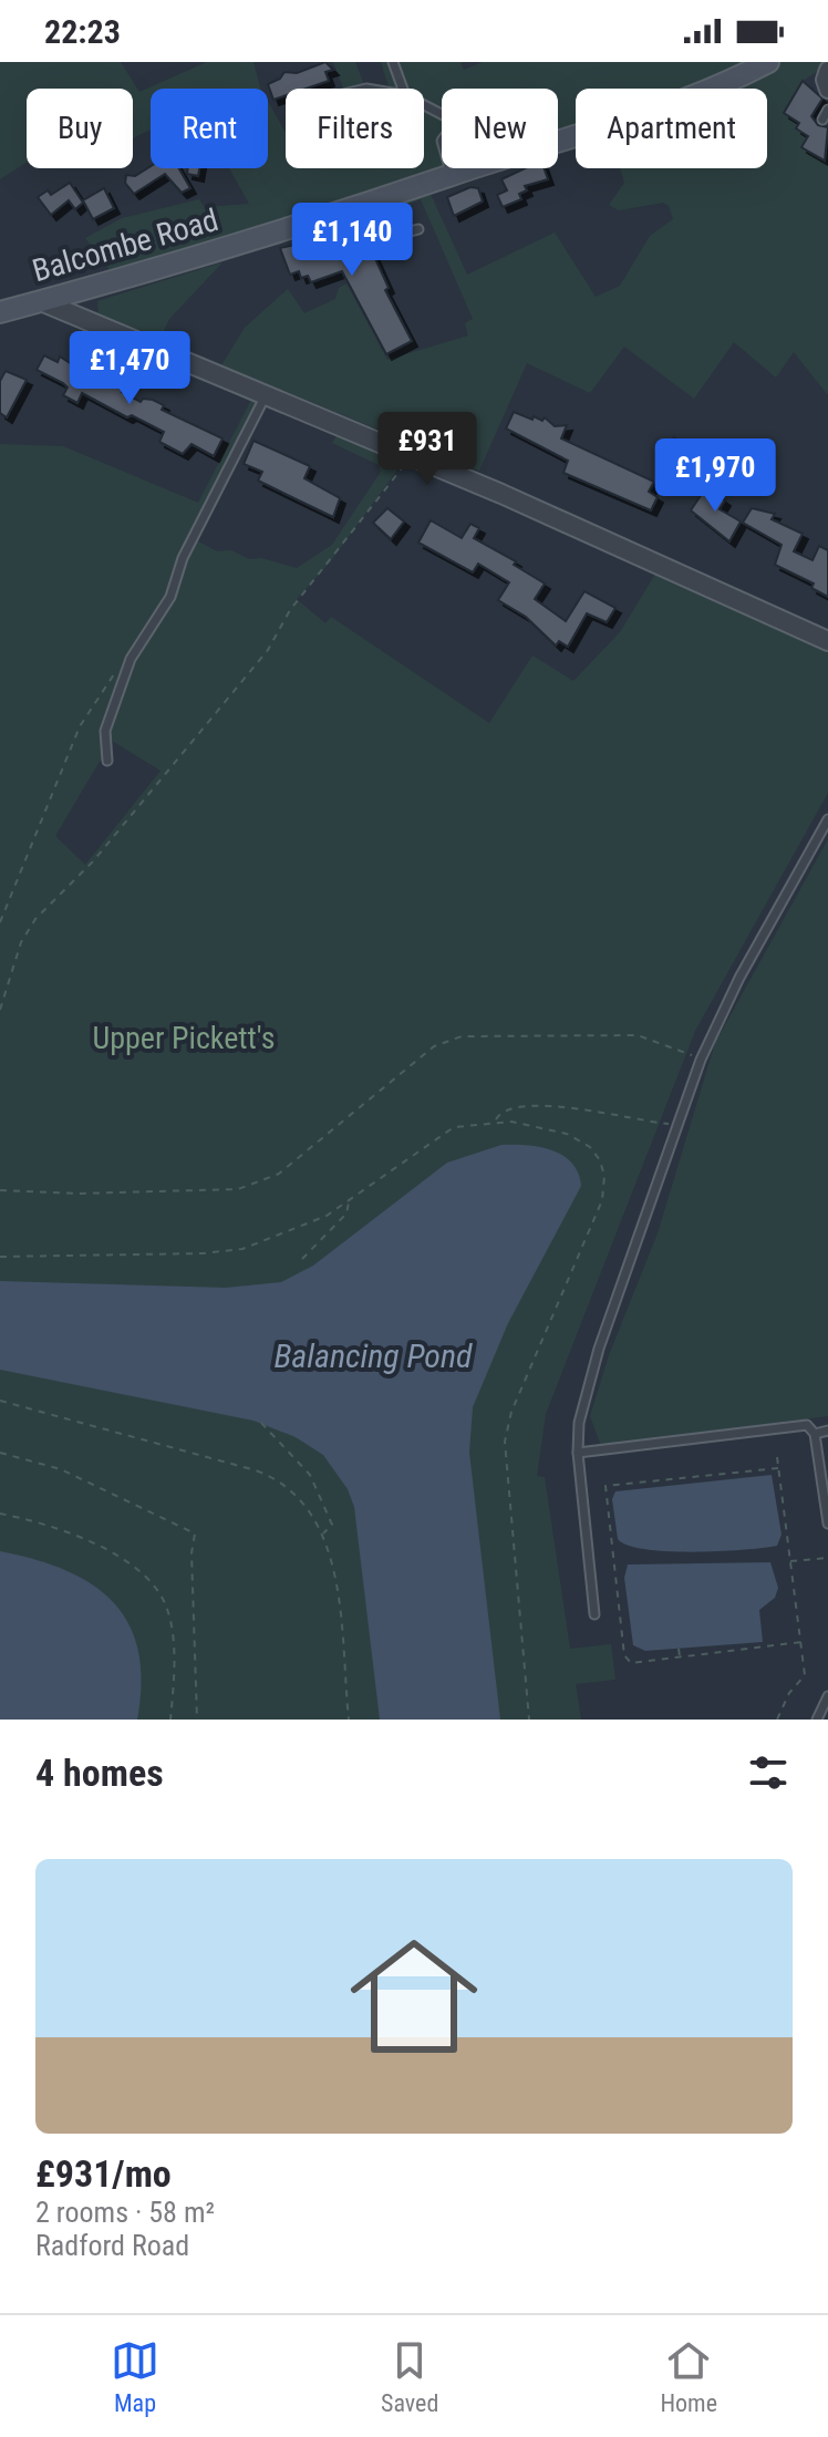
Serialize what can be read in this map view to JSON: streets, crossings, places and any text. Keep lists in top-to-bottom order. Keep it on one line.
{"streets":{"main road":["Balcombe Road"]},"water":["Balancing Pond"],"parks":["Upper Pickett's"],"page":{"status":"22:23","chip":["Buy","Rent","Filters","New","Apartment"],"price":["£1,140","£1,470","£931","£1,970"],"heading":"4 homes","list":[{"name":"£931/mo","note":"2 rooms · 58 m² · Radford Road"}],"tabs":["Map","Saved","Home"]}}
